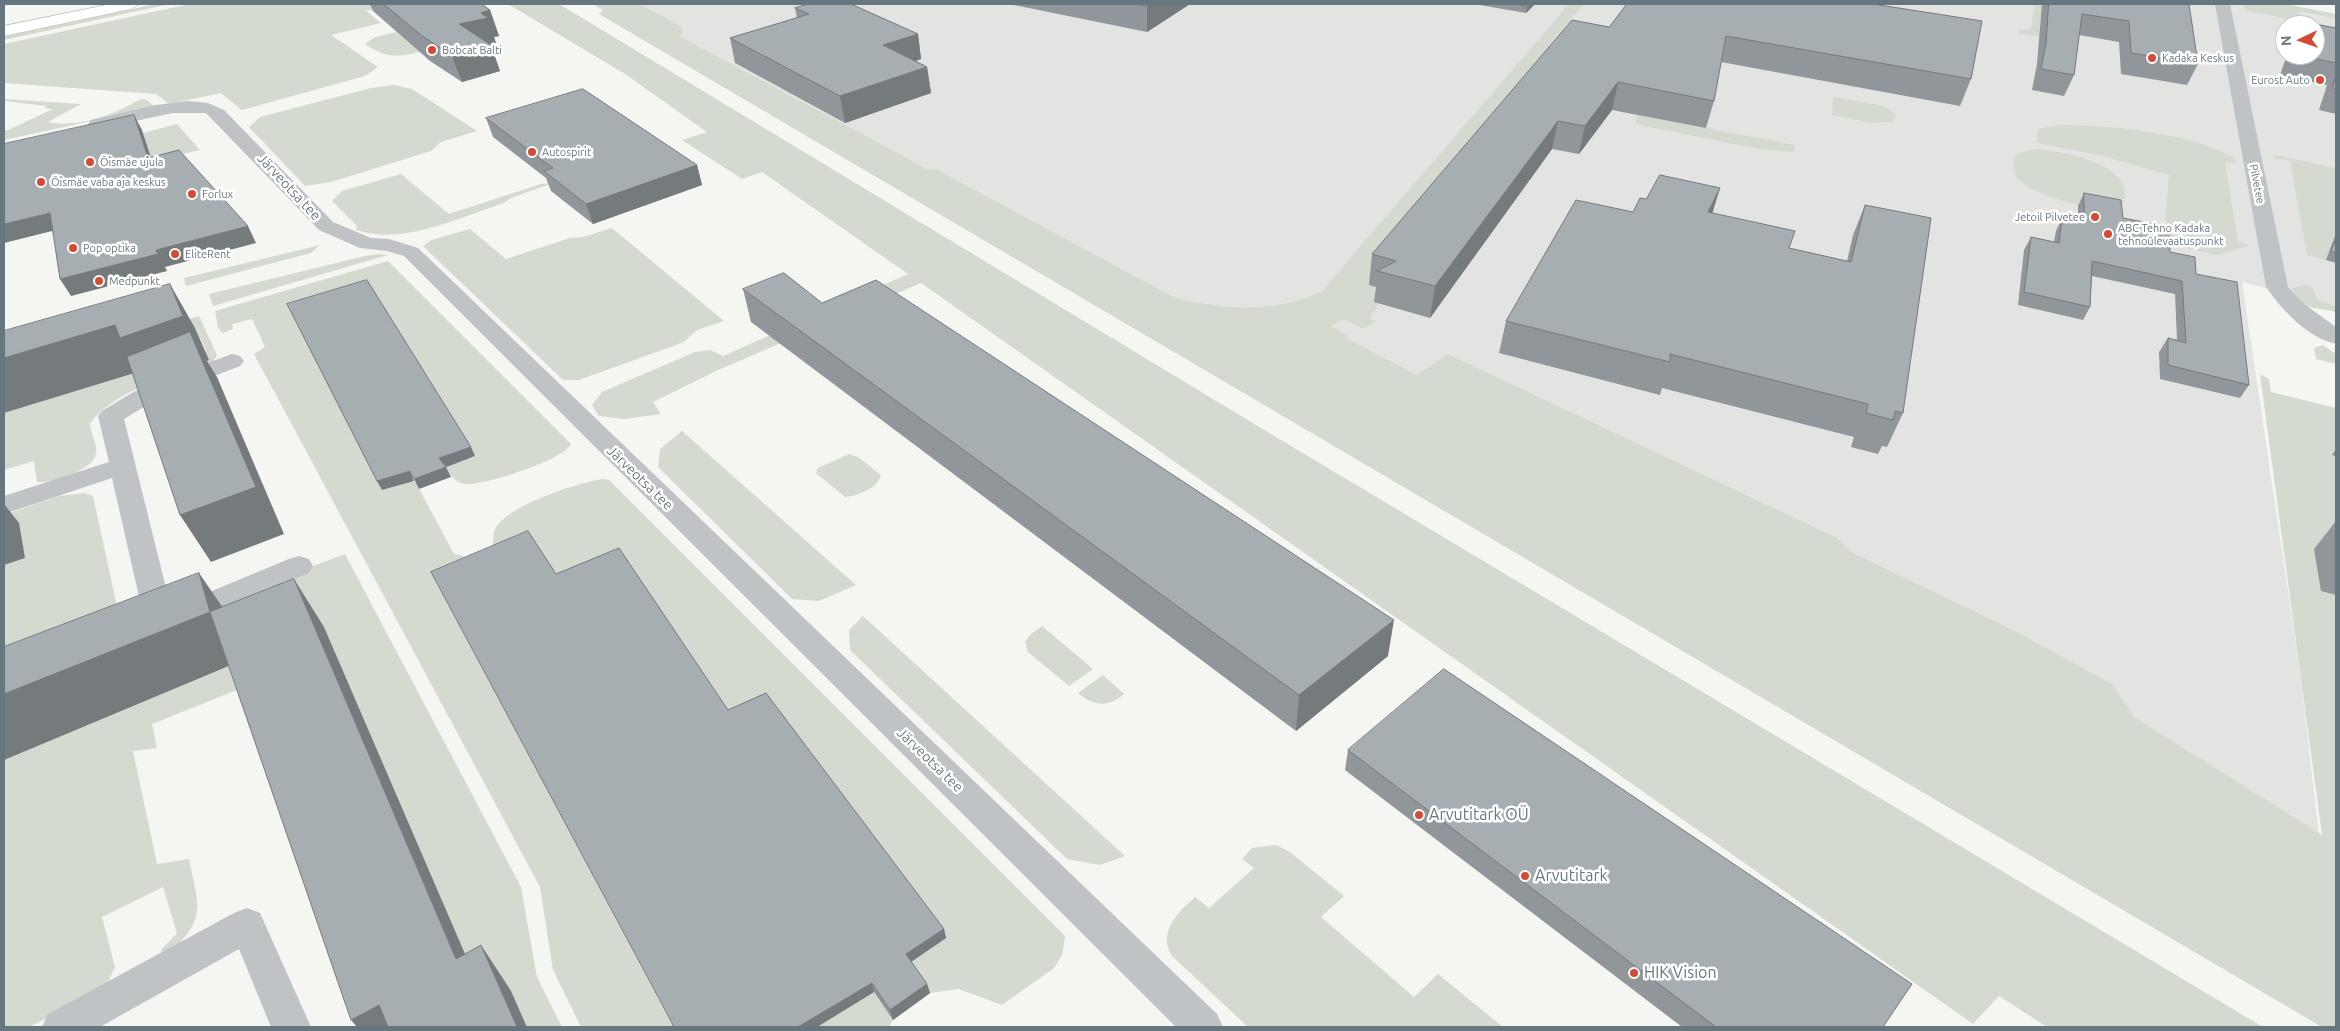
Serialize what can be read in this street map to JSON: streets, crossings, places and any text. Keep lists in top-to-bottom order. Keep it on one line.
{"streets":{"street":["Pilvetee","Järveotsa tee"]},"places":["Bobcat Balti","Kadaka Keskus","Eurost Auto","Autospirit","Õismäe ujula","Õismäe vaba aja keskus","Forlux","Jetoil Pilvetee","ABC Tehno Kadaka tehnoülevaatuspunkt","Pop optika","EliteRent","Medpunkt","Arvutitark OÜ","Arvutitark","HIK Vision"],"north":"left"}
